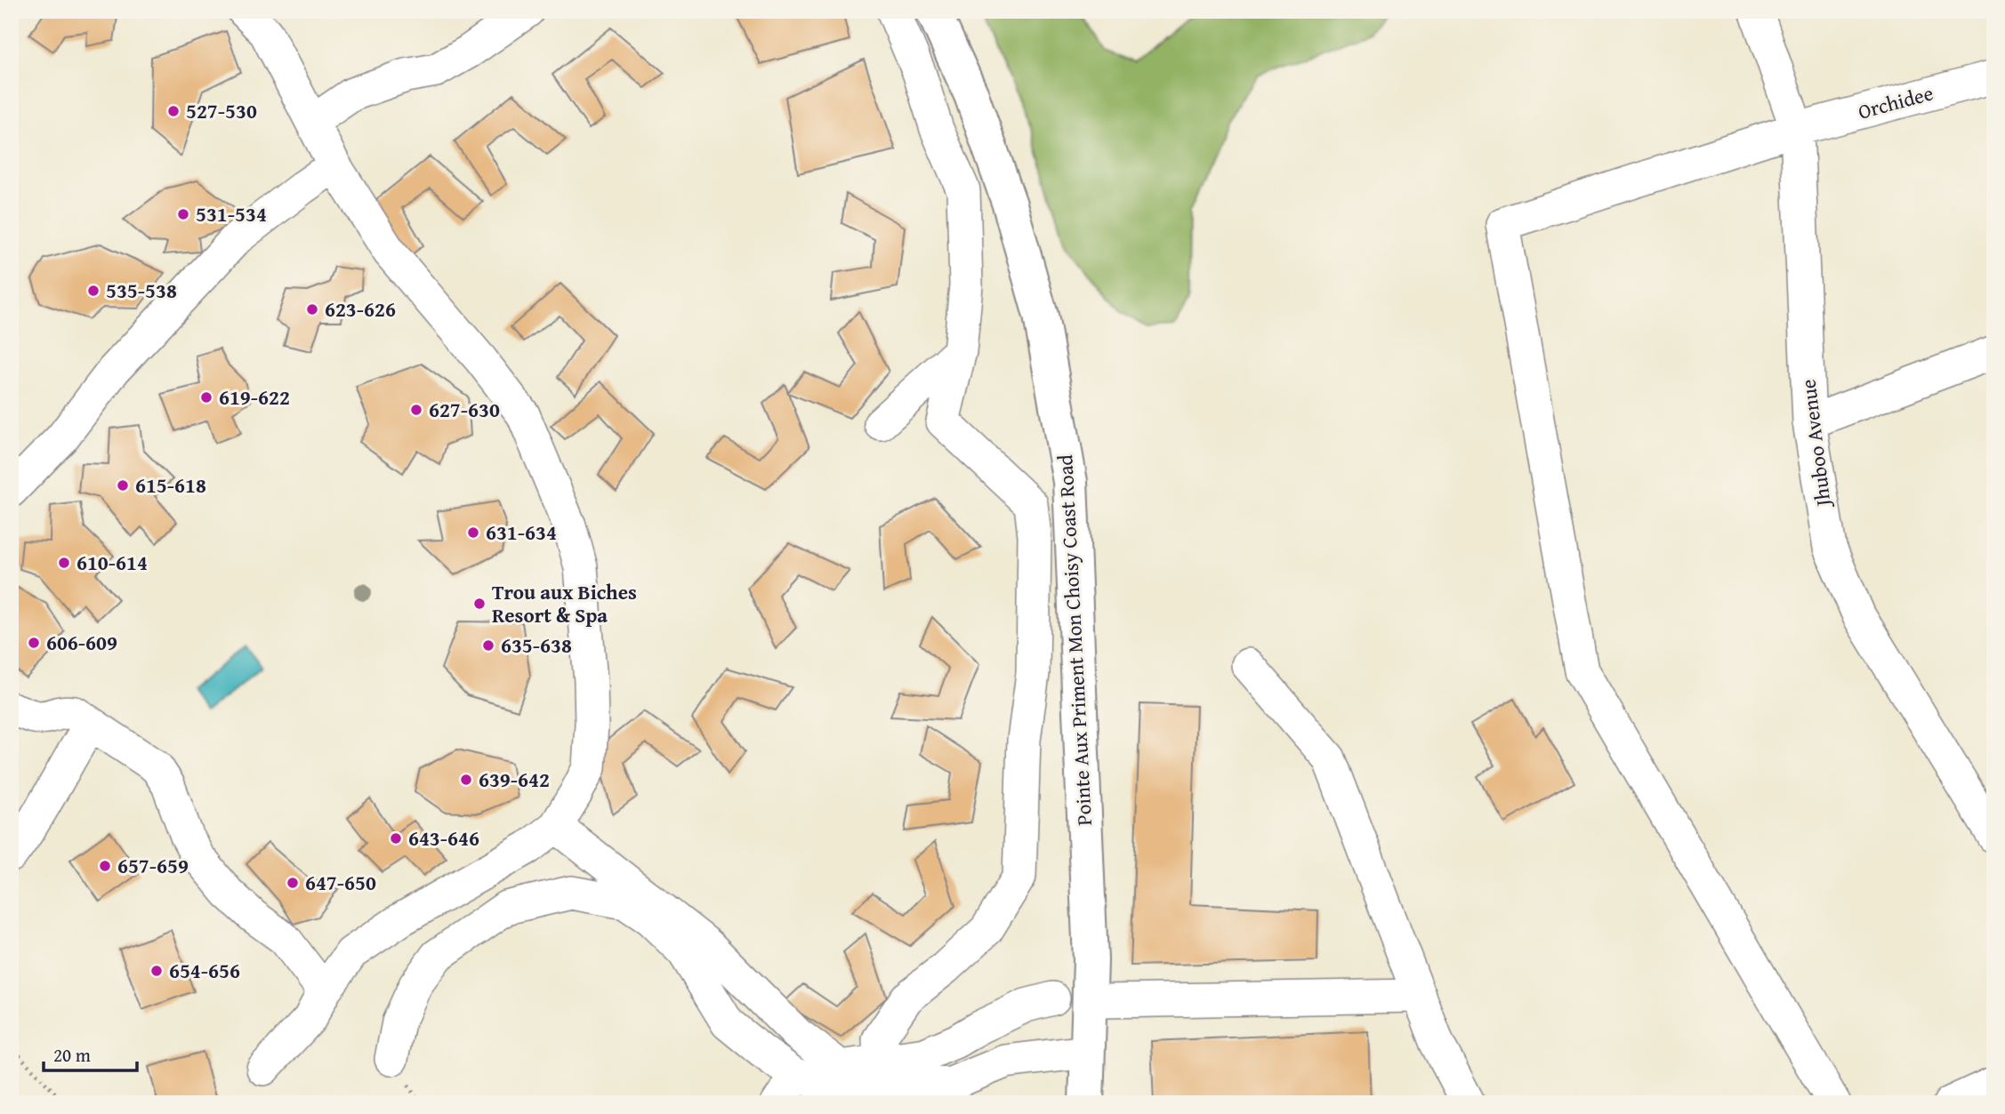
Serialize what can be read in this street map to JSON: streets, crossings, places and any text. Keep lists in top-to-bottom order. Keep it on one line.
{"streets":{"main road":["Pointe Aux Priment Mon Choisy Coast Road"],"street":["Orchidee","Jhuboo Avenue"]},"crossings":[["Orchidee","Jhuboo Avenue"]],"places":["527-530","531-534","535-538","623-626","619-622","627-630","615-618","631-634","610-614","Trou aux Biches Resort & Spa","606-609","635-638","639-642","643-646","657-659","647-650","654-656"],"scale_bar":"20 m"}
